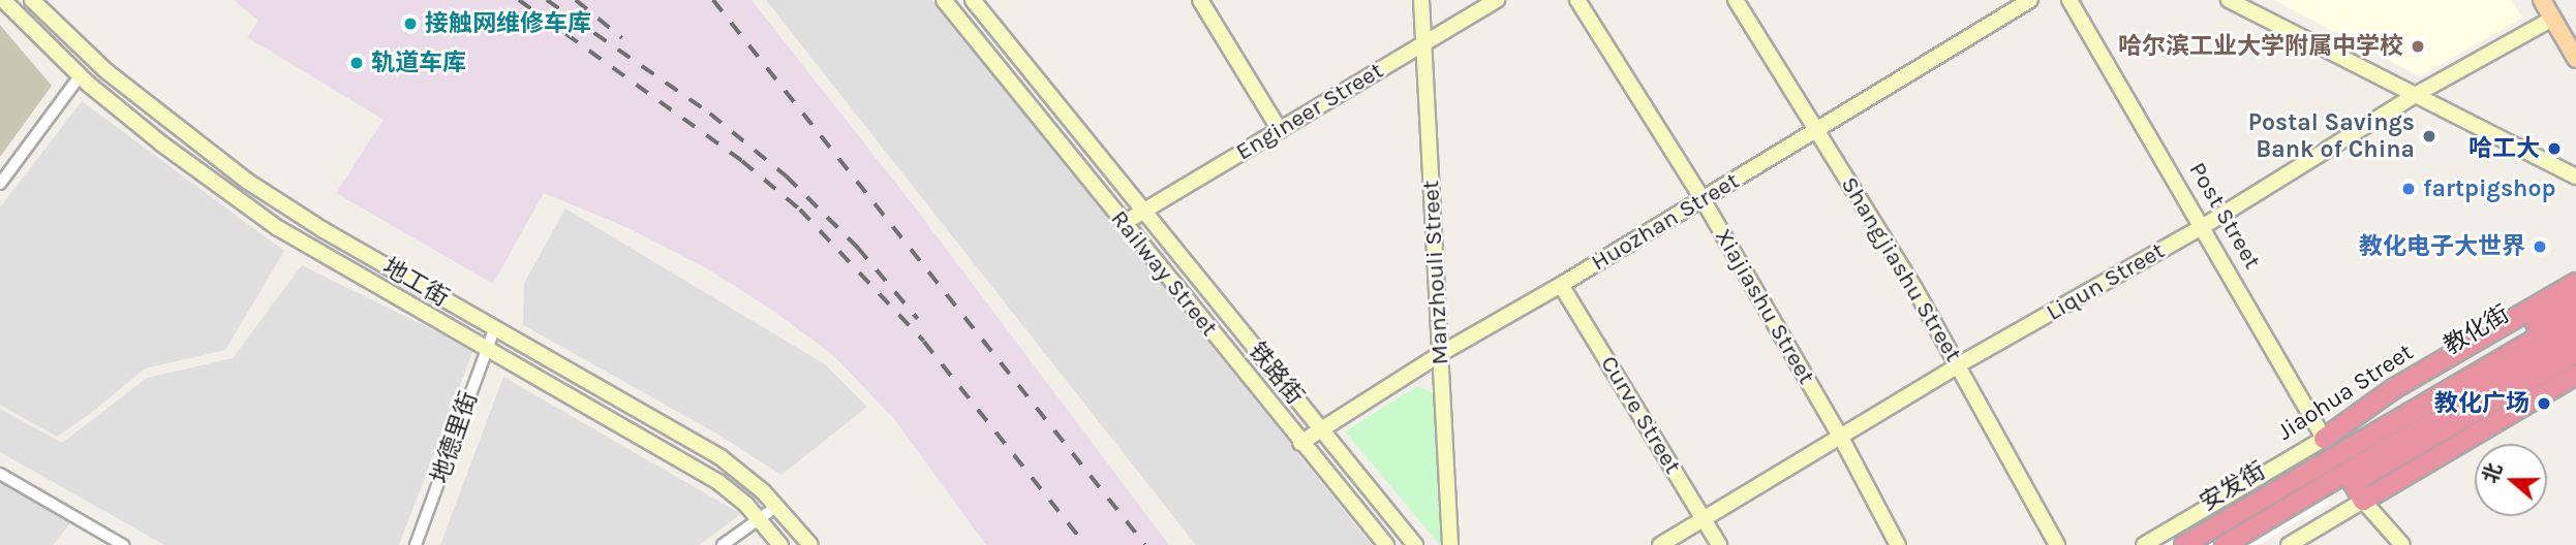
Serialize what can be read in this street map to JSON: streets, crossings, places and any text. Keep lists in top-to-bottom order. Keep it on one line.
{"streets":{"highway":["Post Street","教化街","Jiaohua Street","安发街"],"street":["Engineer Street","Huozhan Street","Shangjiashu Street","Manzhouli Street","Railway Street","Liqun Street","地工街","Xiajiashu Street","铁路街","Curve Street","地德里街"]},"crossings":[["Engineer Street","Manzhouli Street"],["Engineer Street","Railway Street"],["Engineer Street","铁路街"],["Post Street","Liqun Street"],["Post Street","教化街"],["Post Street","Jiaohua Street"],["Huozhan Street","Shangjiashu Street"],["Huozhan Street","Manzhouli Street"],["Huozhan Street","Railway Street"],["Huozhan Street","Xiajiashu Street"],["Huozhan Street","铁路街"],["Huozhan Street","Curve Street"],["Shangjiashu Street","Liqun Street"],["Liqun Street","Xiajiashu Street"],["Liqun Street","Curve Street"],["地工街","地德里街"],["教化街","Jiaohua Street"],["Jiaohua Street","安发街"]],"places":["接触网维修车库","哈尔滨工业大学附属中学校","轨道车库","Postal Savings Bank of China","哈工大","fartpigshop","教化电子大世界","教化广场"],"north":"left"}
